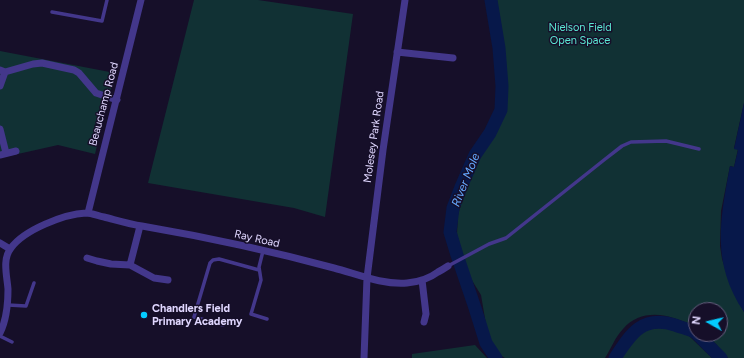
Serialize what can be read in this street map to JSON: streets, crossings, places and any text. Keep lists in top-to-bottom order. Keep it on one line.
{"streets":{"street":["Beauchamp Road","Molesey Park Road","Ray Road"]},"crossings":[["Beauchamp Road","Ray Road"],["Molesey Park Road","Ray Road"]],"water":["River Mole"],"parks":["Nielson Field Open Space"],"places":["Chandlers Field Primary Academy"],"north":"left"}
